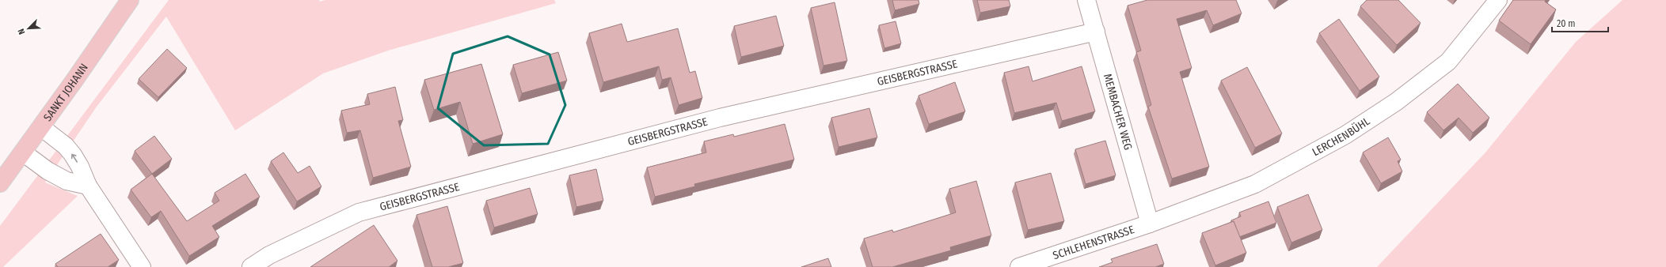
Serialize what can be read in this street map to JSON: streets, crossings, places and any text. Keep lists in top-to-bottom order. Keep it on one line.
{"streets":{"main road":["SANKT JOHANN"],"street":["GEISBERGSTRASSE","MEMBACHER WEG","LERCHENBÜHL","SCHLEHENSTRASSE"]},"crossings":[["GEISBERGSTRASSE","MEMBACHER WEG"],["MEMBACHER WEG","LERCHENBÜHL"],["MEMBACHER WEG","SCHLEHENSTRASSE"],["LERCHENBÜHL","SCHLEHENSTRASSE"]],"scale_bar":"20 m","north":"bottom left"}
